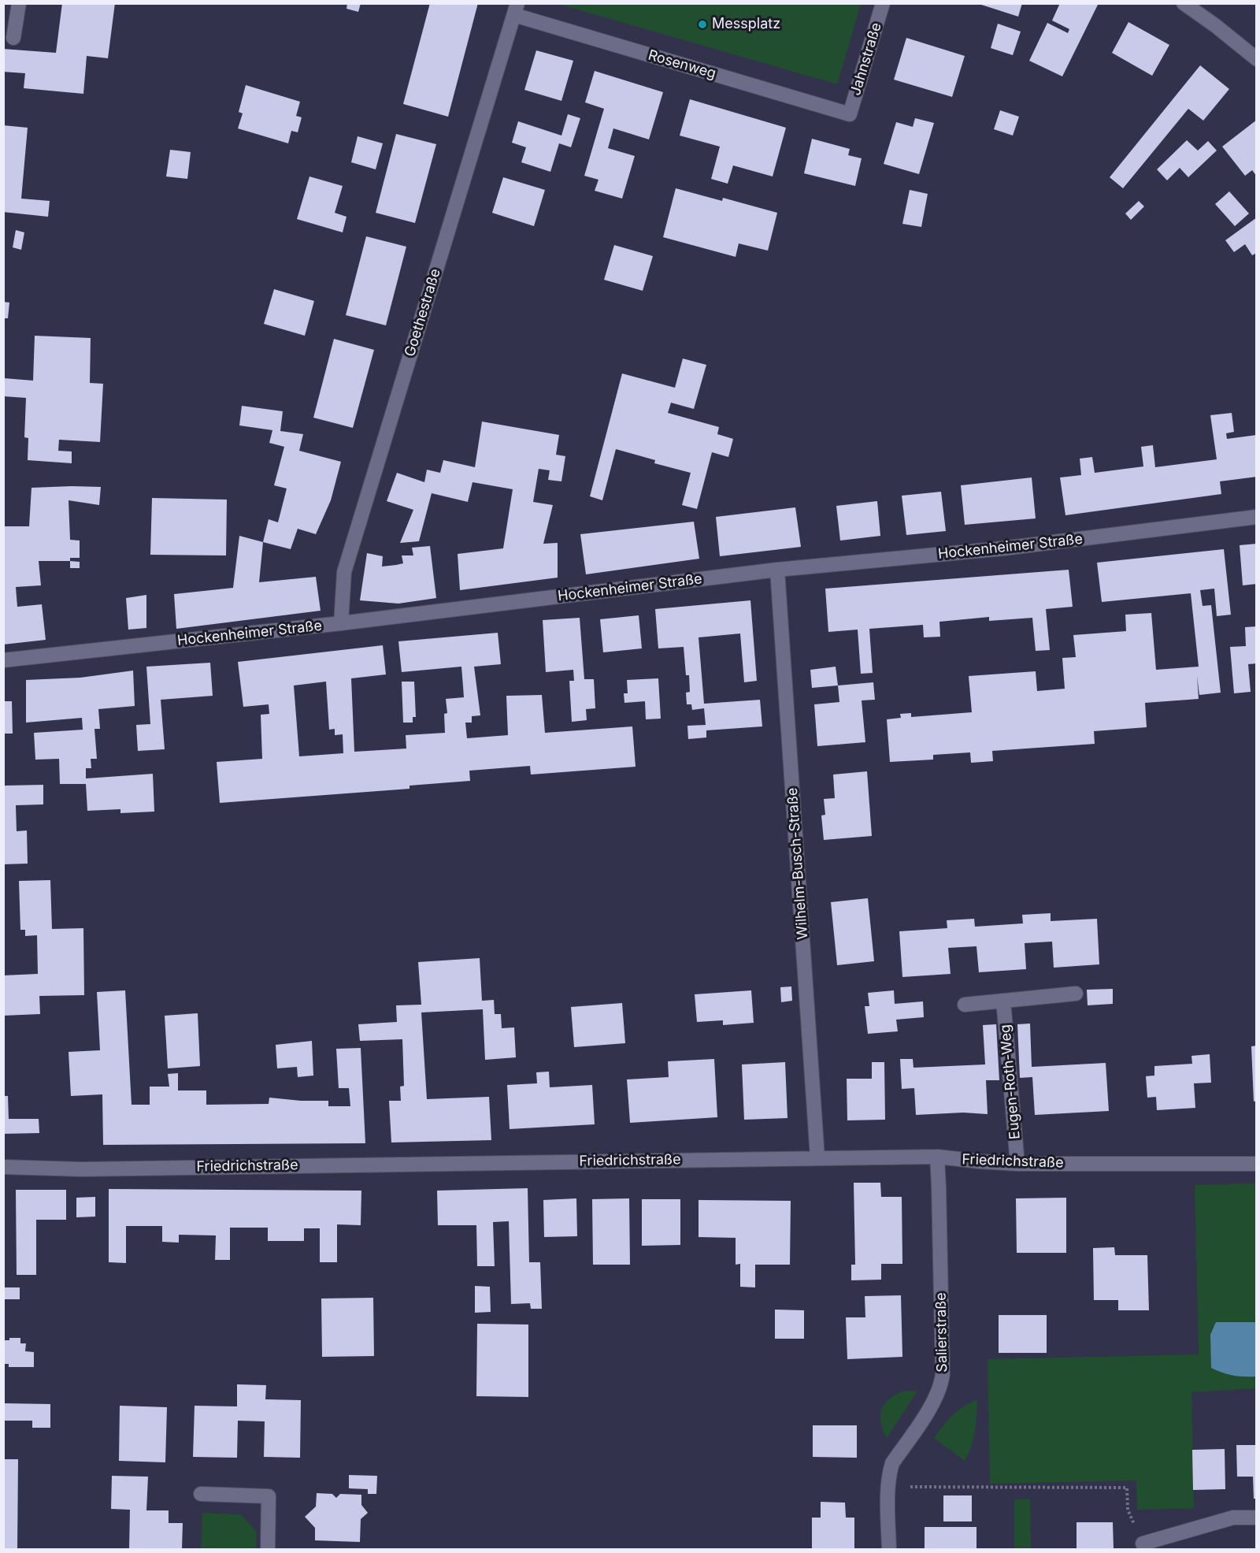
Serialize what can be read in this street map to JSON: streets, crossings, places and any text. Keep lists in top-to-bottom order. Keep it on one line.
{"streets":{"street":["Jahnstraße","Rosenweg","Goethestraße","Hockenheimer Straße","Wilhelm-Busch-Straße","Eugen-Roth-Weg","Friedrichstraße","Salierstraße"]},"crossings":[["Jahnstraße","Rosenweg"],["Rosenweg","Goethestraße"],["Goethestraße","Hockenheimer Straße"],["Hockenheimer Straße","Wilhelm-Busch-Straße"],["Wilhelm-Busch-Straße","Friedrichstraße"],["Eugen-Roth-Weg","Friedrichstraße"],["Friedrichstraße","Salierstraße"]],"places":["Messplatz"]}
